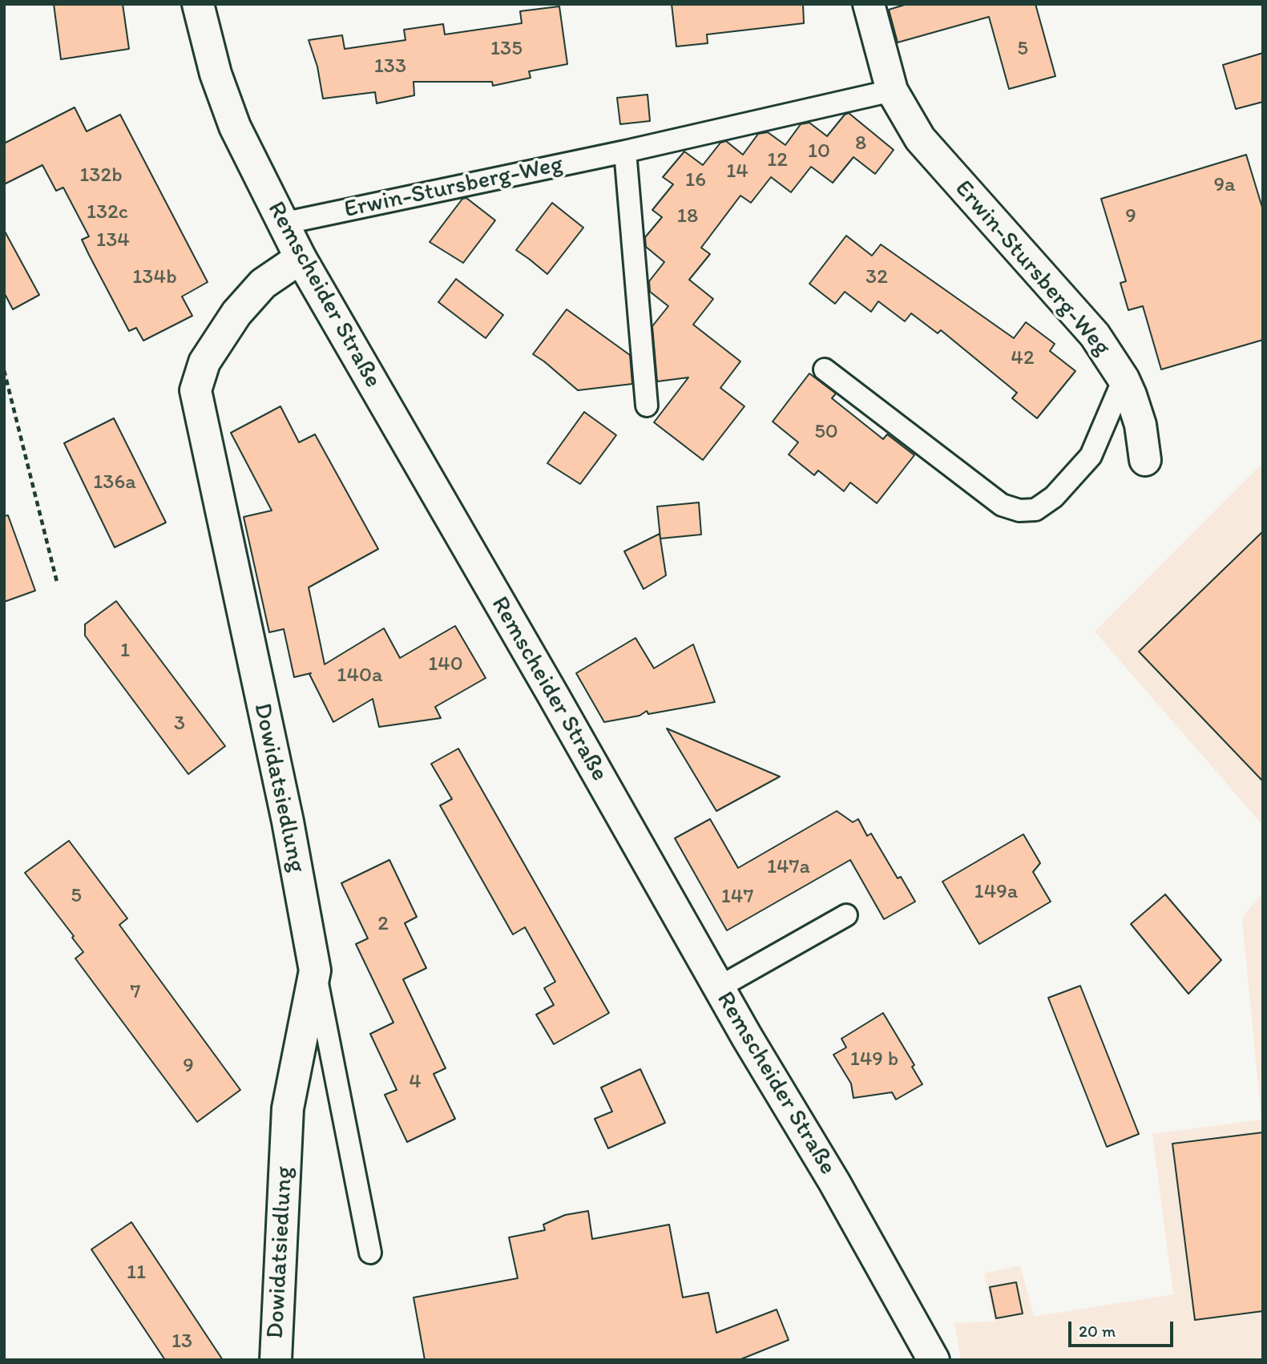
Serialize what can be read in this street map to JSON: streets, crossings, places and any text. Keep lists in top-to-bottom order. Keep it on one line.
{"streets":{"street":["Erwin-Stursberg-Weg","Remscheider Straße","Dowidatsiedlung"]},"crossings":[["Erwin-Stursberg-Weg","Remscheider Straße"],["Remscheider Straße","Dowidatsiedlung"]],"house_numbers":["135","5","133","8","10","12","14","132b","16","9a","132c","18","9","134","134b","32","42","50","136a","1","140","140a","3","147a","149a","5","147","2","7","149 b","9","4","11","13"],"scale_bar":"20 m"}
